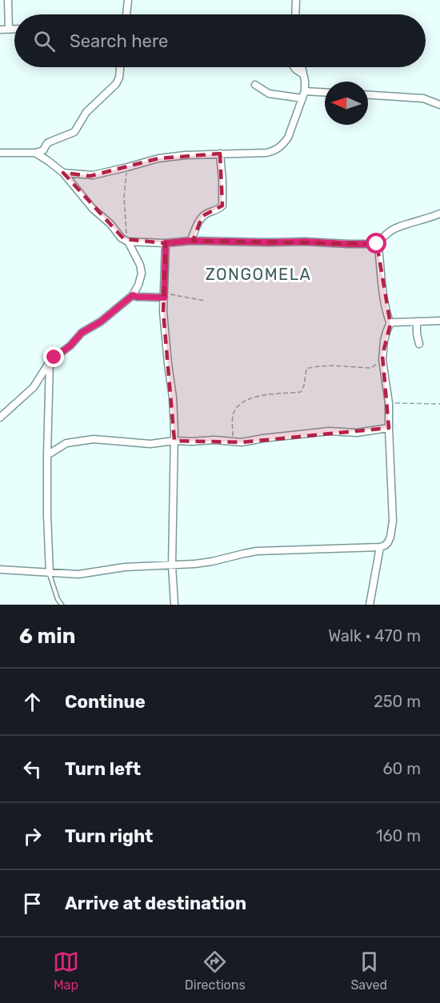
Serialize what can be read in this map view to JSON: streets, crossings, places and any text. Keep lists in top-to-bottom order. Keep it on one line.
{"districts":["ZONGOMELA"],"north":"left","page":{"search":"Search here","heading":["6 min","Walk · 470 m"],"list":[["Continue","250 m"],["Turn left","60 m"],["Turn right","160 m"],"Arrive at destination"],"nav":["Map","Directions","Saved"]}}
